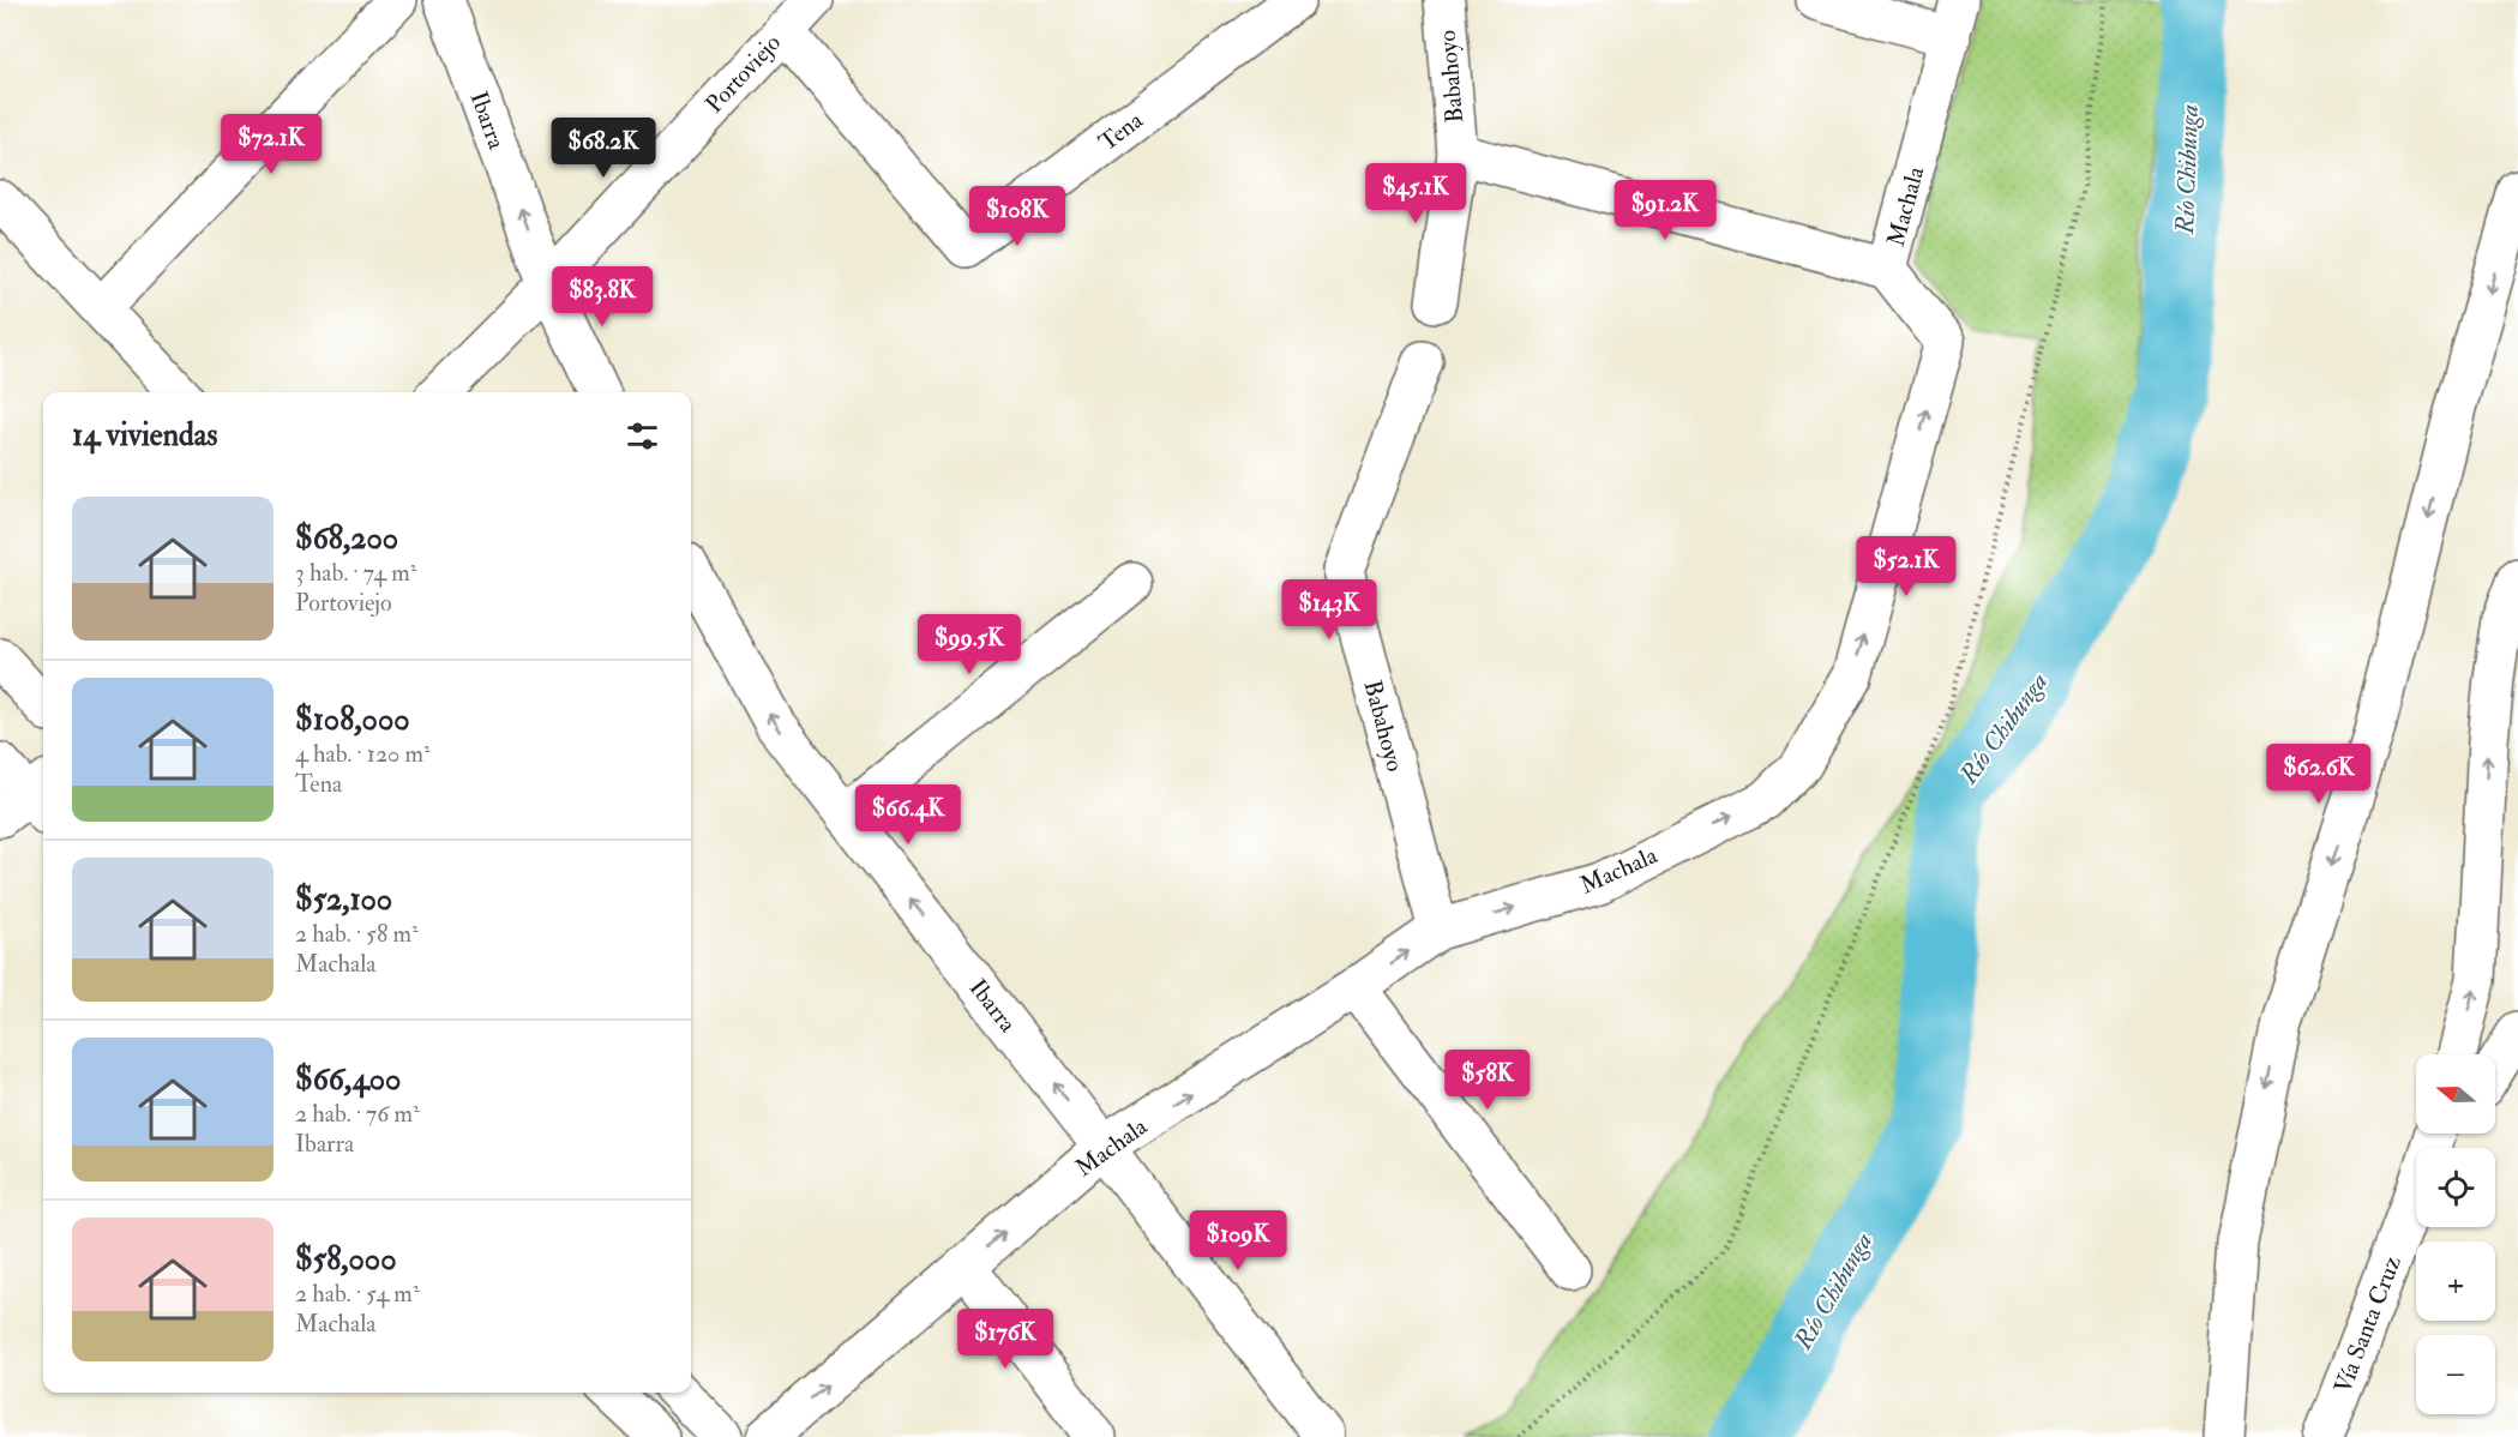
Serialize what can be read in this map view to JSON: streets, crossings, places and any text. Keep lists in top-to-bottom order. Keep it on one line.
{"streets":{"street":["Portoviejo","Babahoyo","Ibarra","Tena","Machala","Vía Santa Cruz"]},"crossings":[["Portoviejo","Ibarra"],["Portoviejo","Tena"],["Babahoyo","Machala"],["Ibarra","Machala"]],"one_way":["Ibarra","Machala"],"water":["Río Chibunga"],"north":"left","page":{"price":["$72.1K","$68.2K","$45.1K","$91.2K","$108K","$83.8K","$52.1K","$143K","$99.5K","$62.6K","$66.4K","$58K","$109K","$176K"],"heading":"14 viviendas","list":[{"name":"$68,200","note":"3 hab. · 74 m² · Portoviejo"},{"name":"$108,000","note":"4 hab. · 120 m² · Tena"},{"name":"$52,100","note":"2 hab. · 58 m² · Machala"},{"name":"$66,400","note":"2 hab. · 76 m² · Ibarra"},{"name":"$58,000","note":"2 hab. · 54 m² · Machala"}],"map_buttons":["+","−"]}}
